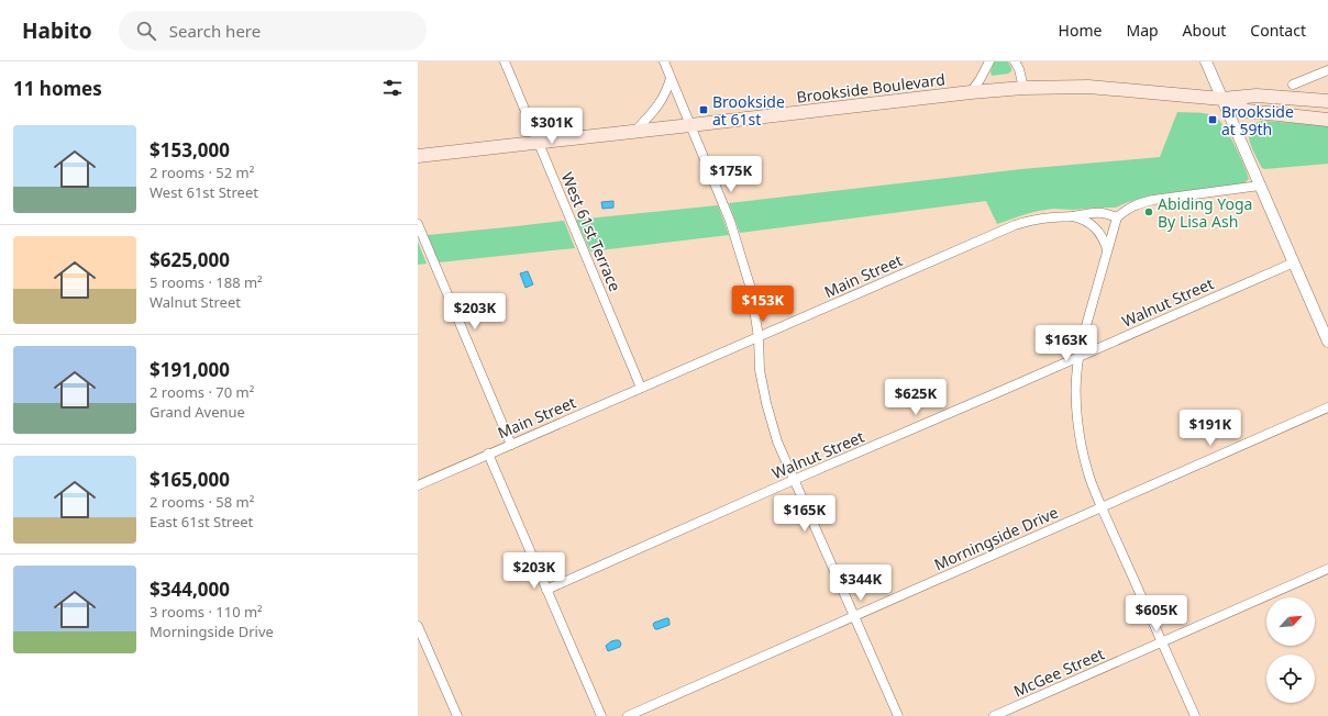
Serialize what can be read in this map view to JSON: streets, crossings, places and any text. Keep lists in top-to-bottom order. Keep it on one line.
{"streets":{"main road":["Brookside Boulevard"],"street":["West 61st Terrace","Main Street","Walnut Street","Morningside Drive","McGee Street"]},"crossings":[["Brookside Boulevard","West 61st Terrace"],["West 61st Terrace","Main Street"]],"places":{"transit":["Brookside at 61st","Brookside at 59th"],"other":["Abiding Yoga By Lisa Ash"]},"north":"top right","page":{"header":"Habito","search":"Search here","nav":["Home","Map","About","Contact"],"heading":"11 homes","price":["$301K","$175K","$153K","$203K","$163K","$625K","$191K","$165K","$203K","$344K","$605K"],"list":[{"name":"$153,000","note":"2 rooms · 52 m² · West 61st Street"},{"name":"$625,000","note":"5 rooms · 188 m² · Walnut Street"},{"name":"$191,000","note":"2 rooms · 70 m² · Grand Avenue"},{"name":"$165,000","note":"2 rooms · 58 m² · East 61st Street"},{"name":"$344,000","note":"3 rooms · 110 m² · Morningside Drive"}]}}
